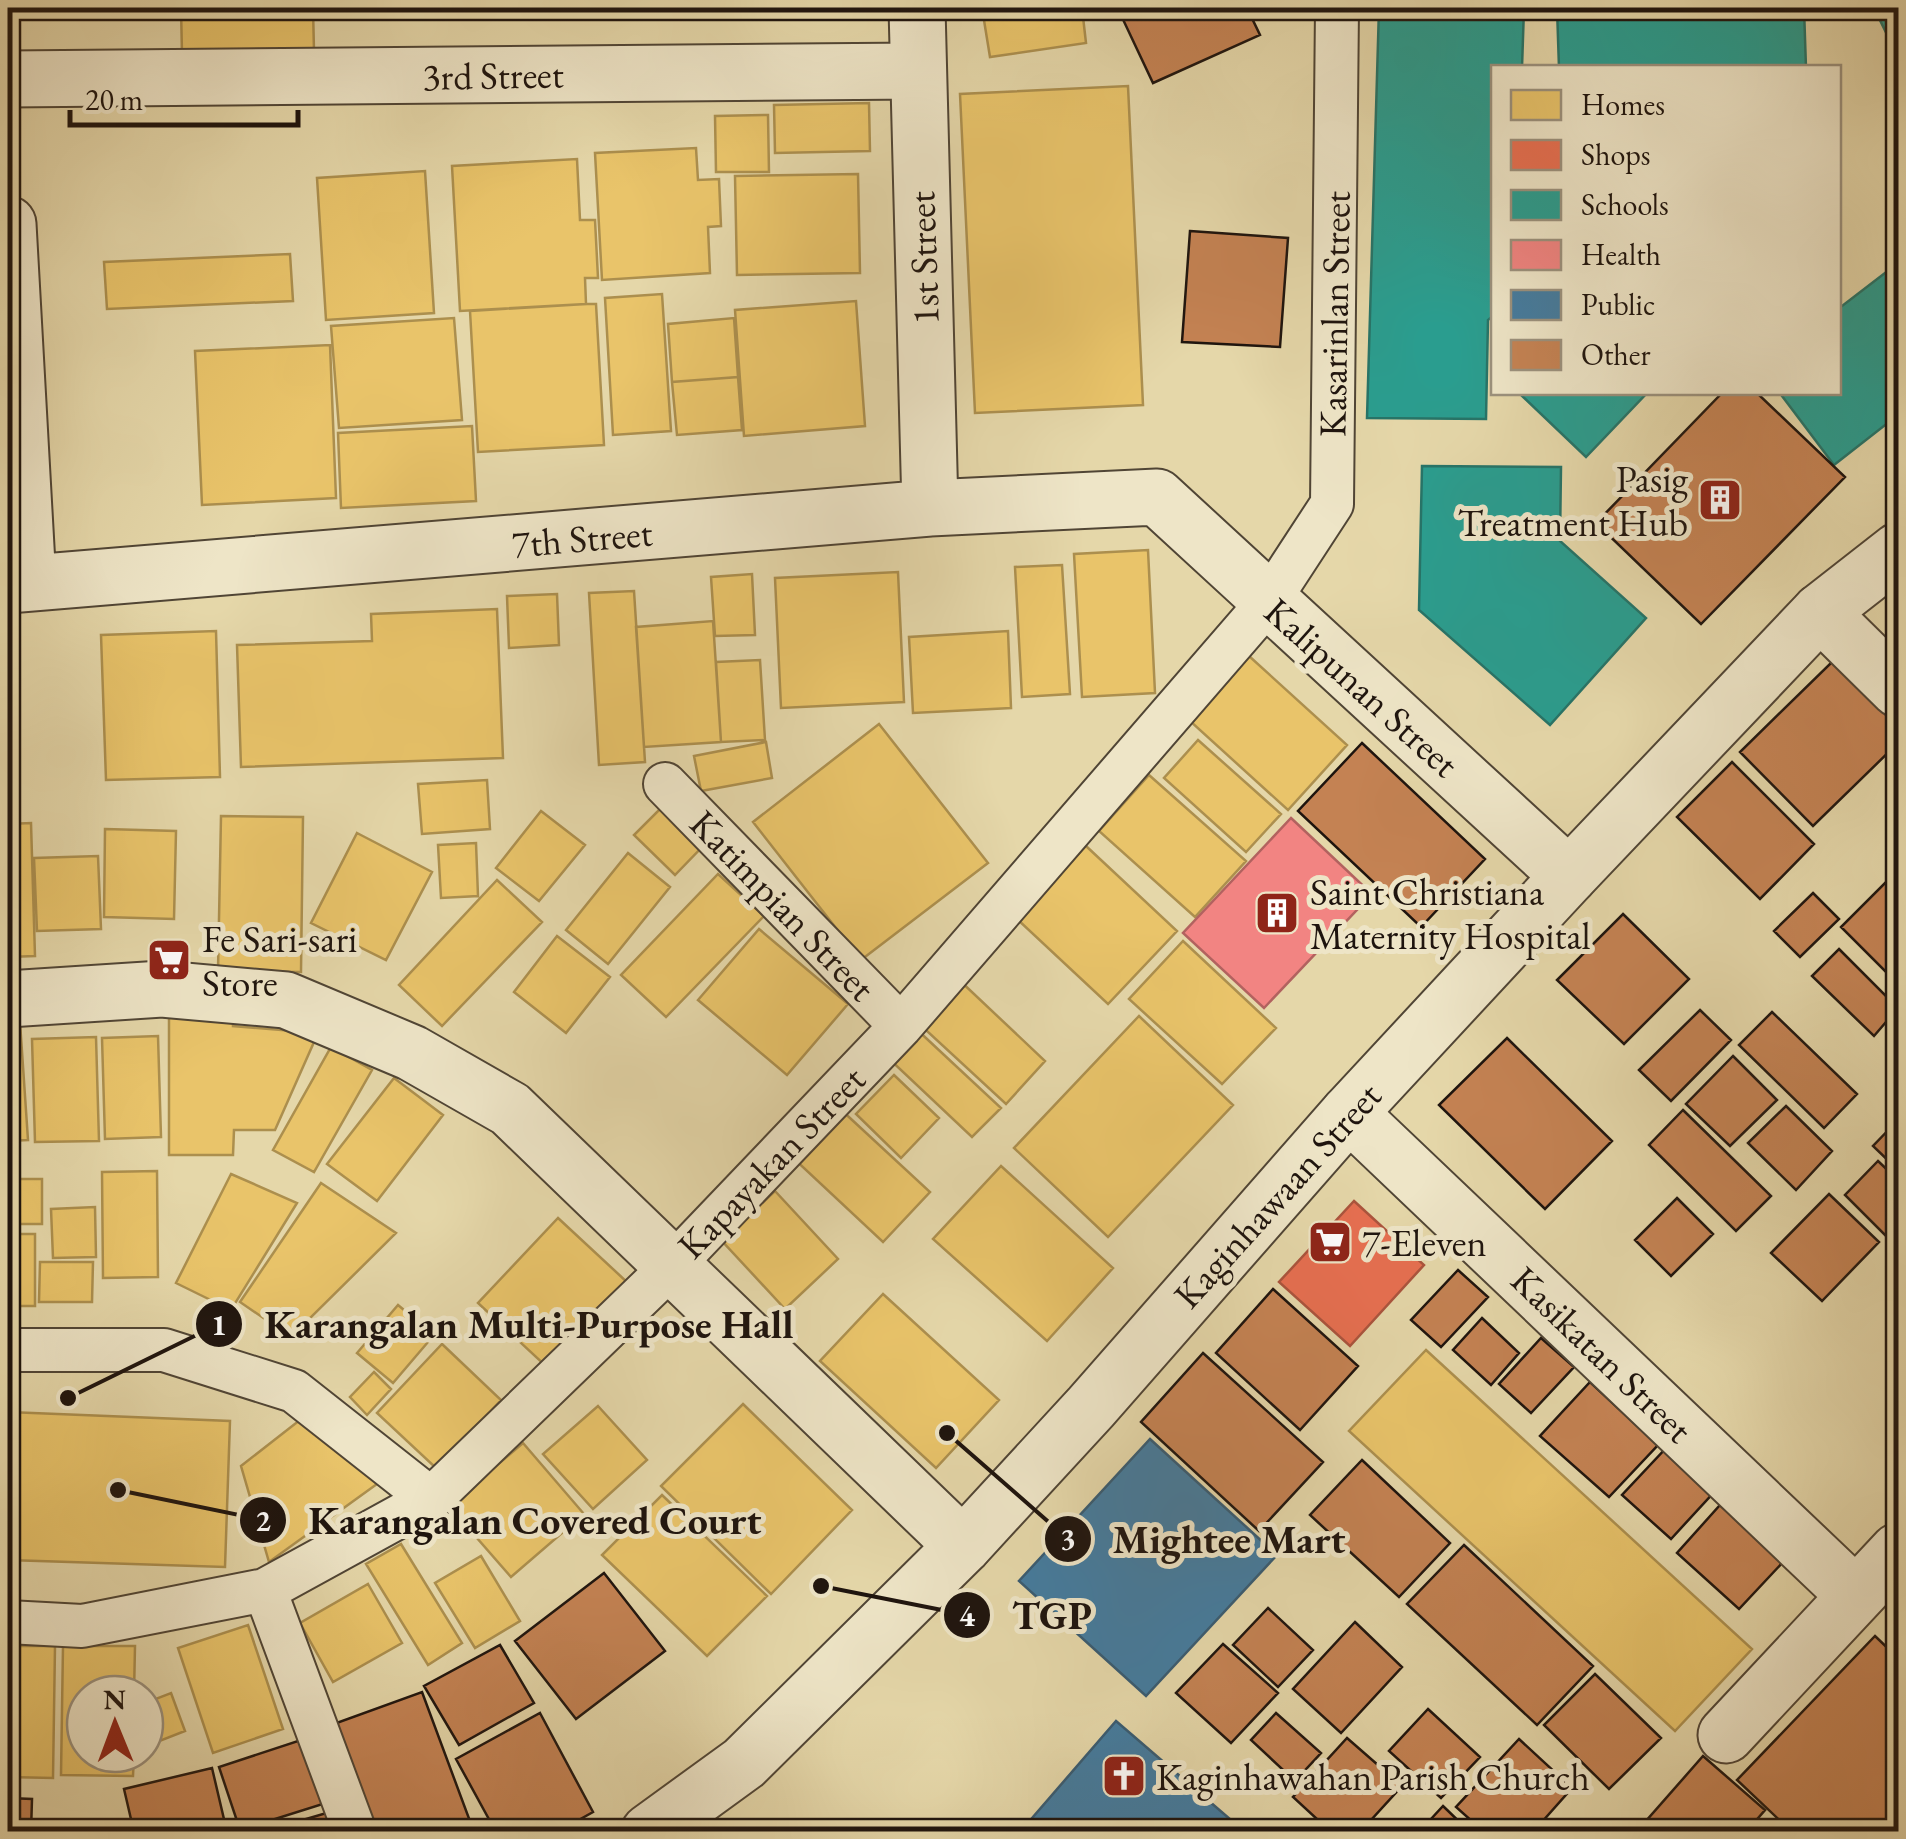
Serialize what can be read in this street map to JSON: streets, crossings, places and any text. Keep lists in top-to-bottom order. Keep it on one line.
{"streets":{"street":["3rd Street","1st Street","7th Street","Kalipunan Street","Kaginhawaan Street","Kasikatan Street"],"lane":["Kasarinlan Street","Katimpian Street","Kapayakan Street"]},"crossings":[["3rd Street","1st Street"],["1st Street","7th Street"],["Kasarinlan Street","Kalipunan Street"],["Kasarinlan Street","Kapayakan Street"],["7th Street","Kalipunan Street"],["Kalipunan Street","Kapayakan Street"],["Kalipunan Street","Kaginhawaan Street"],["Katimpian Street","Kapayakan Street"],["Kaginhawaan Street","Kasikatan Street"]],"places":{"building":["Pasig Treatment Hub","Saint Christiana Maternity Hospital"],"supermarket":["Fe Sari-sari Store","7-Eleven"],"other":["Karangalan Multi-Purpose Hall","Mightee Mart","Karangalan Covered Court","TGP"],"church":["Kaginhawahan Parish Church"]},"legend":["Homes","Shops","Schools","Health","Public","Other"],"scale_bar":"20 m","north":"top"}
